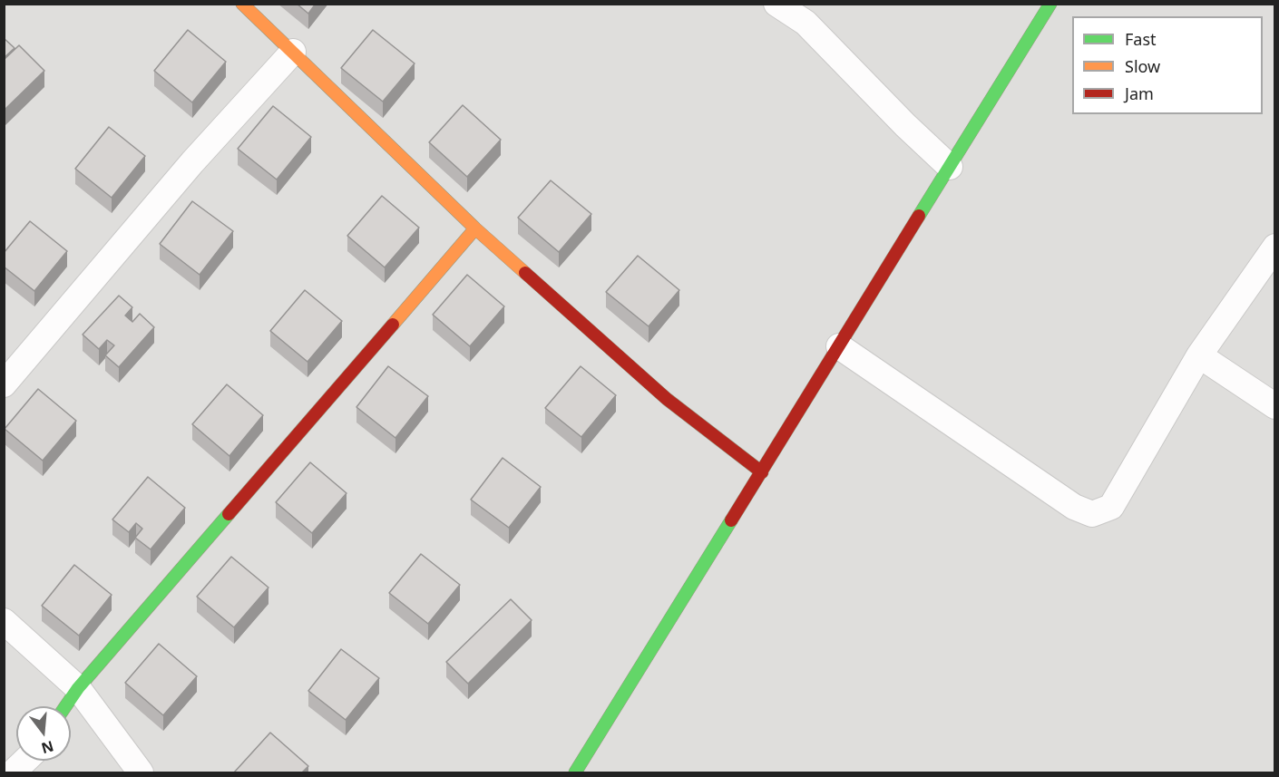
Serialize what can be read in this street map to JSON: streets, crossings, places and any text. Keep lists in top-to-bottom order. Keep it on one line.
{"legend":["Fast","Slow","Jam"],"north":"bottom"}
